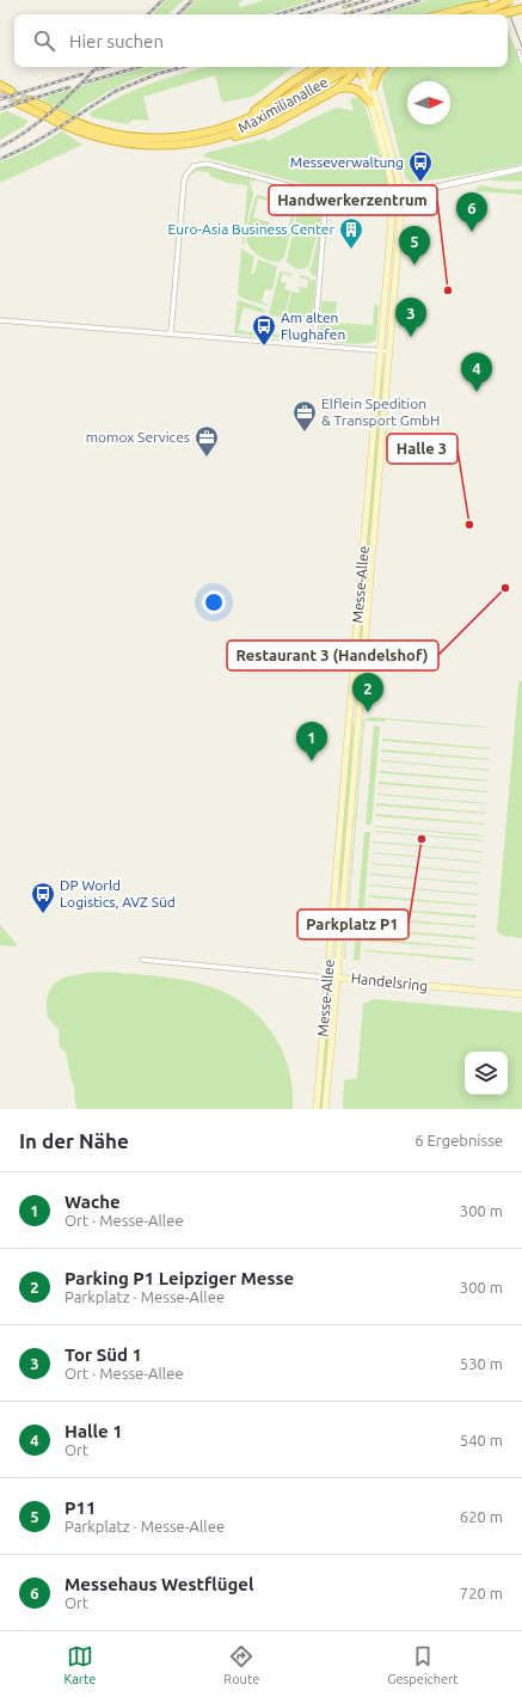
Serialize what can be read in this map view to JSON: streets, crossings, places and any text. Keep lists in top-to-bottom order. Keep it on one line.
{"streets":{"highway":["Maximilianallee"],"main road":["Messe-Allee","Handelsring"]},"crossings":[["Messe-Allee","Handelsring"]],"places":{"bus stop":["Messeverwaltung","Am alten Flughafen","DP World Logistics, AVZ Süd"],"building":["Euro-Asia Business Center"],"other":["Handwerkerzentrum","Halle 3","Restaurant 3 (Handelshof)","Parkplatz P1"],"office":["Elflein Spedition & Transport GmbH","momox Services"]},"north":"right","page":{"search":"Hier suchen","pins":["6","5","3","4","2","1"],"heading":["In der Nähe","6 Ergebnisse"],"list":[{"mark":"1","name":"Wache","note":"Ort · Messe-Allee","value":"300 m"},{"mark":"2","name":"Parking P1 Leipziger Messe","note":"Parkplatz · Messe-Allee","value":"300 m"},{"mark":"3","name":"Tor Süd 1","note":"Ort · Messe-Allee","value":"530 m"},{"mark":"4","name":"Halle 1","note":"Ort","value":"540 m"},{"mark":"5","name":"P11","note":"Parkplatz · Messe-Allee","value":"620 m"},{"mark":"6","name":"Messehaus Westflügel","note":"Ort","value":"720 m"}],"nav":["Karte","Route","Gespeichert"]}}
